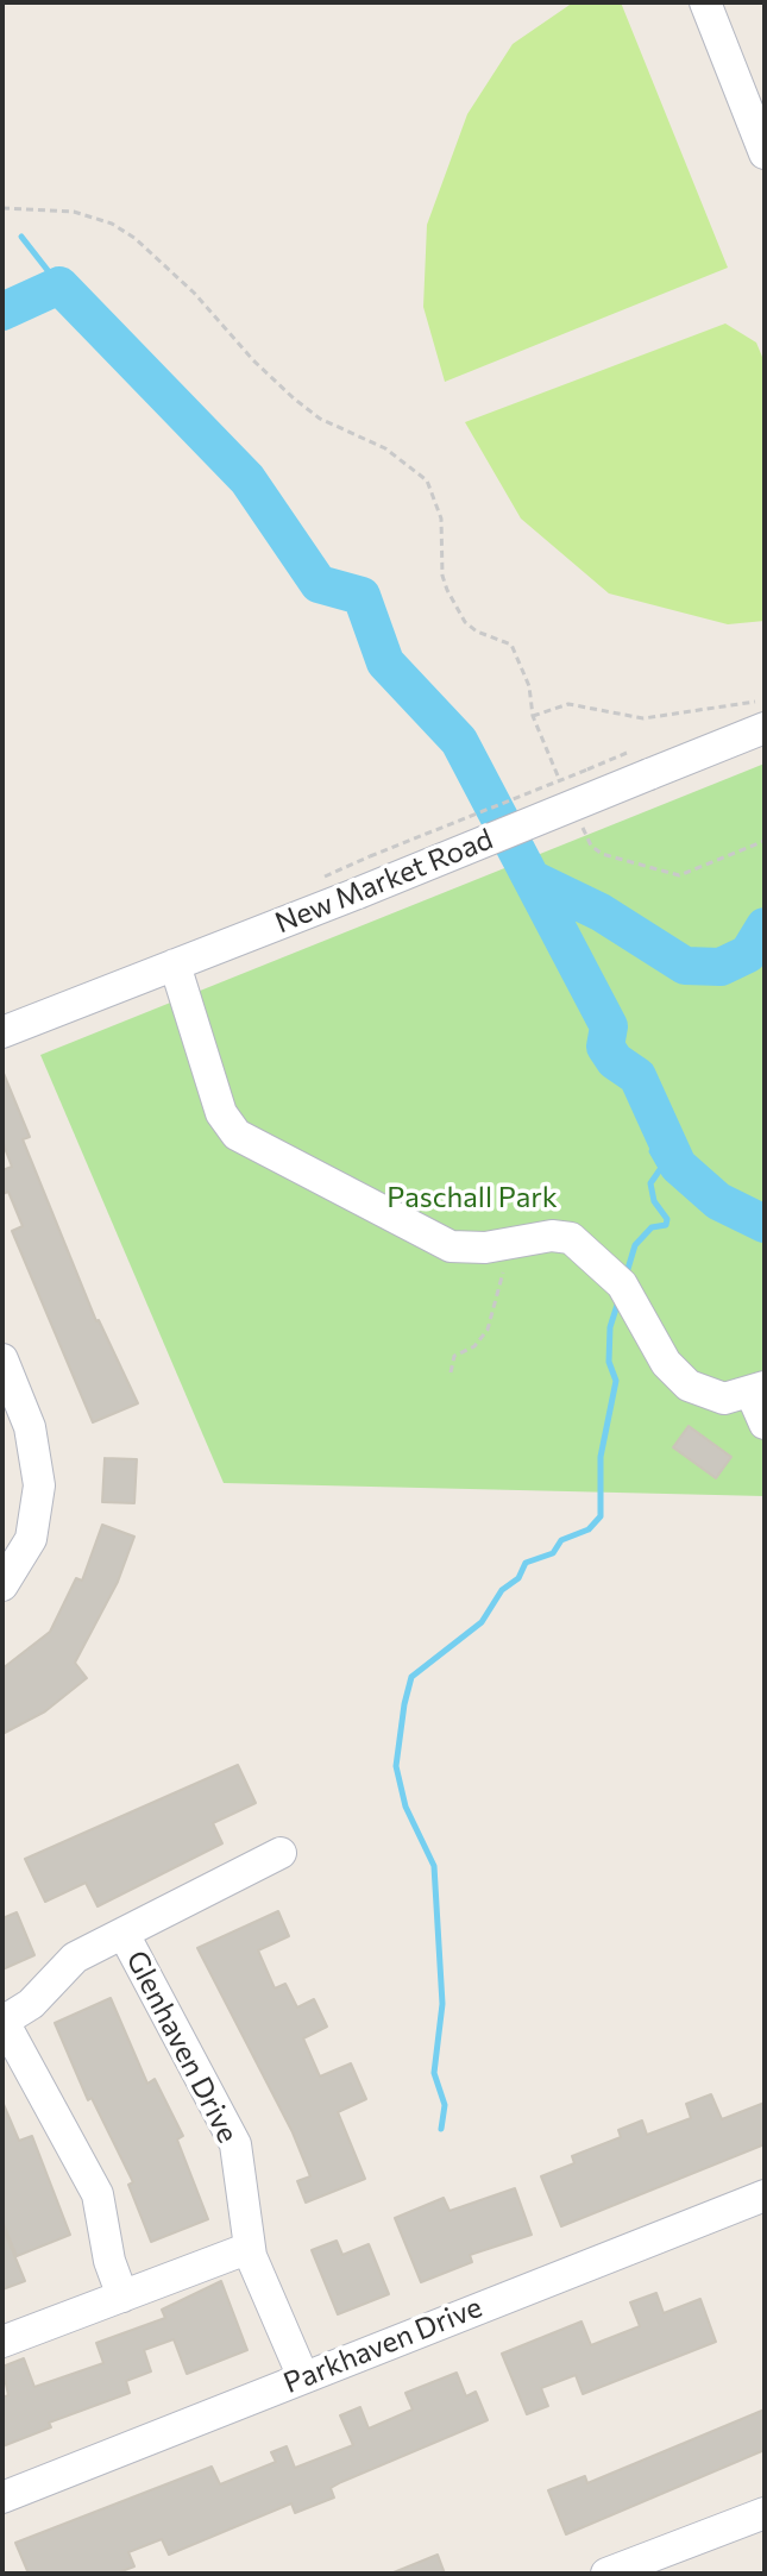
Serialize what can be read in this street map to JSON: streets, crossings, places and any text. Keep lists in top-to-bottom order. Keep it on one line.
{"streets":{"street":["New Market Road","Glenhaven Drive","Parkhaven Drive"]},"crossings":[["Glenhaven Drive","Parkhaven Drive"]],"parks":["Paschall Park"]}
